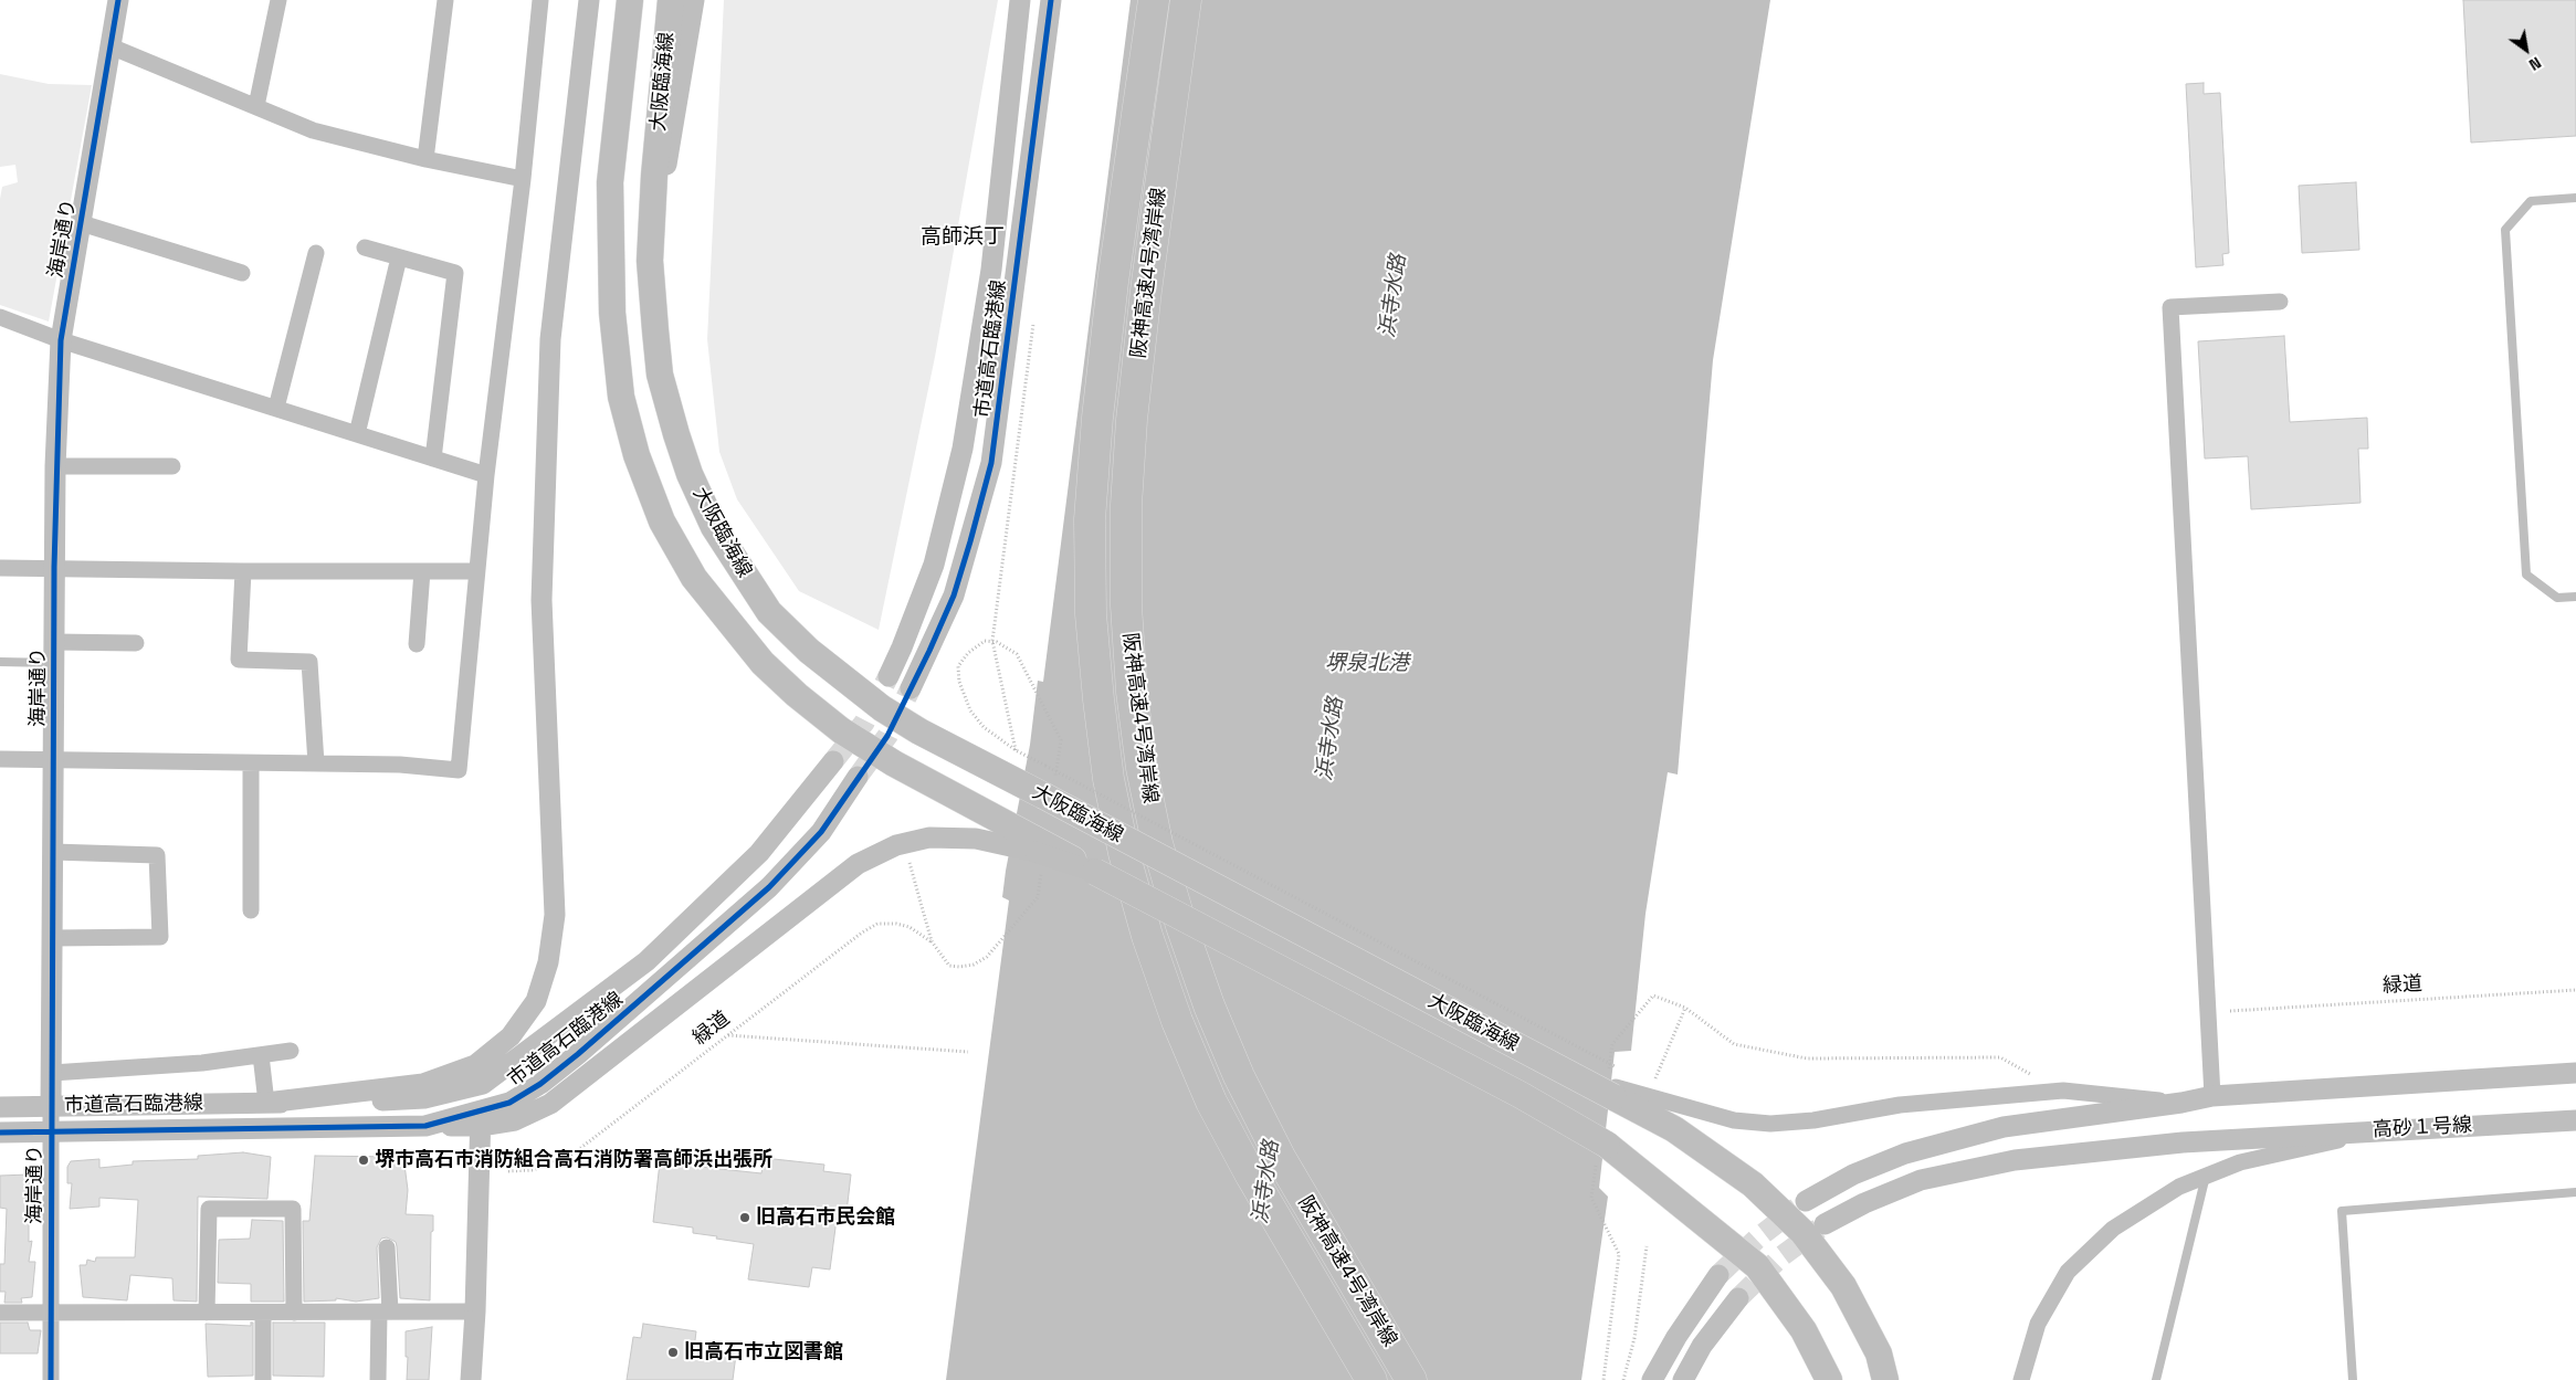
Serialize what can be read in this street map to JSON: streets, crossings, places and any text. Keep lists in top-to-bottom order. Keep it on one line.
{"streets":{"highway":["阪神高速4号湾岸線"],"main road":["大阪臨海線"],"street":["海岸通り","市道高石臨港線","高砂１号線"],"path":["緑道"]},"crossings":[["海岸通り","市道高石臨港線"]],"districts":["高師浜丁"],"water":["浜寺水路","堺泉北港"],"places":["堺市高石市消防組合高石消防署高師浜出張所","旧高石市民会館","旧高石市立図書館"],"north":"bottom right"}
